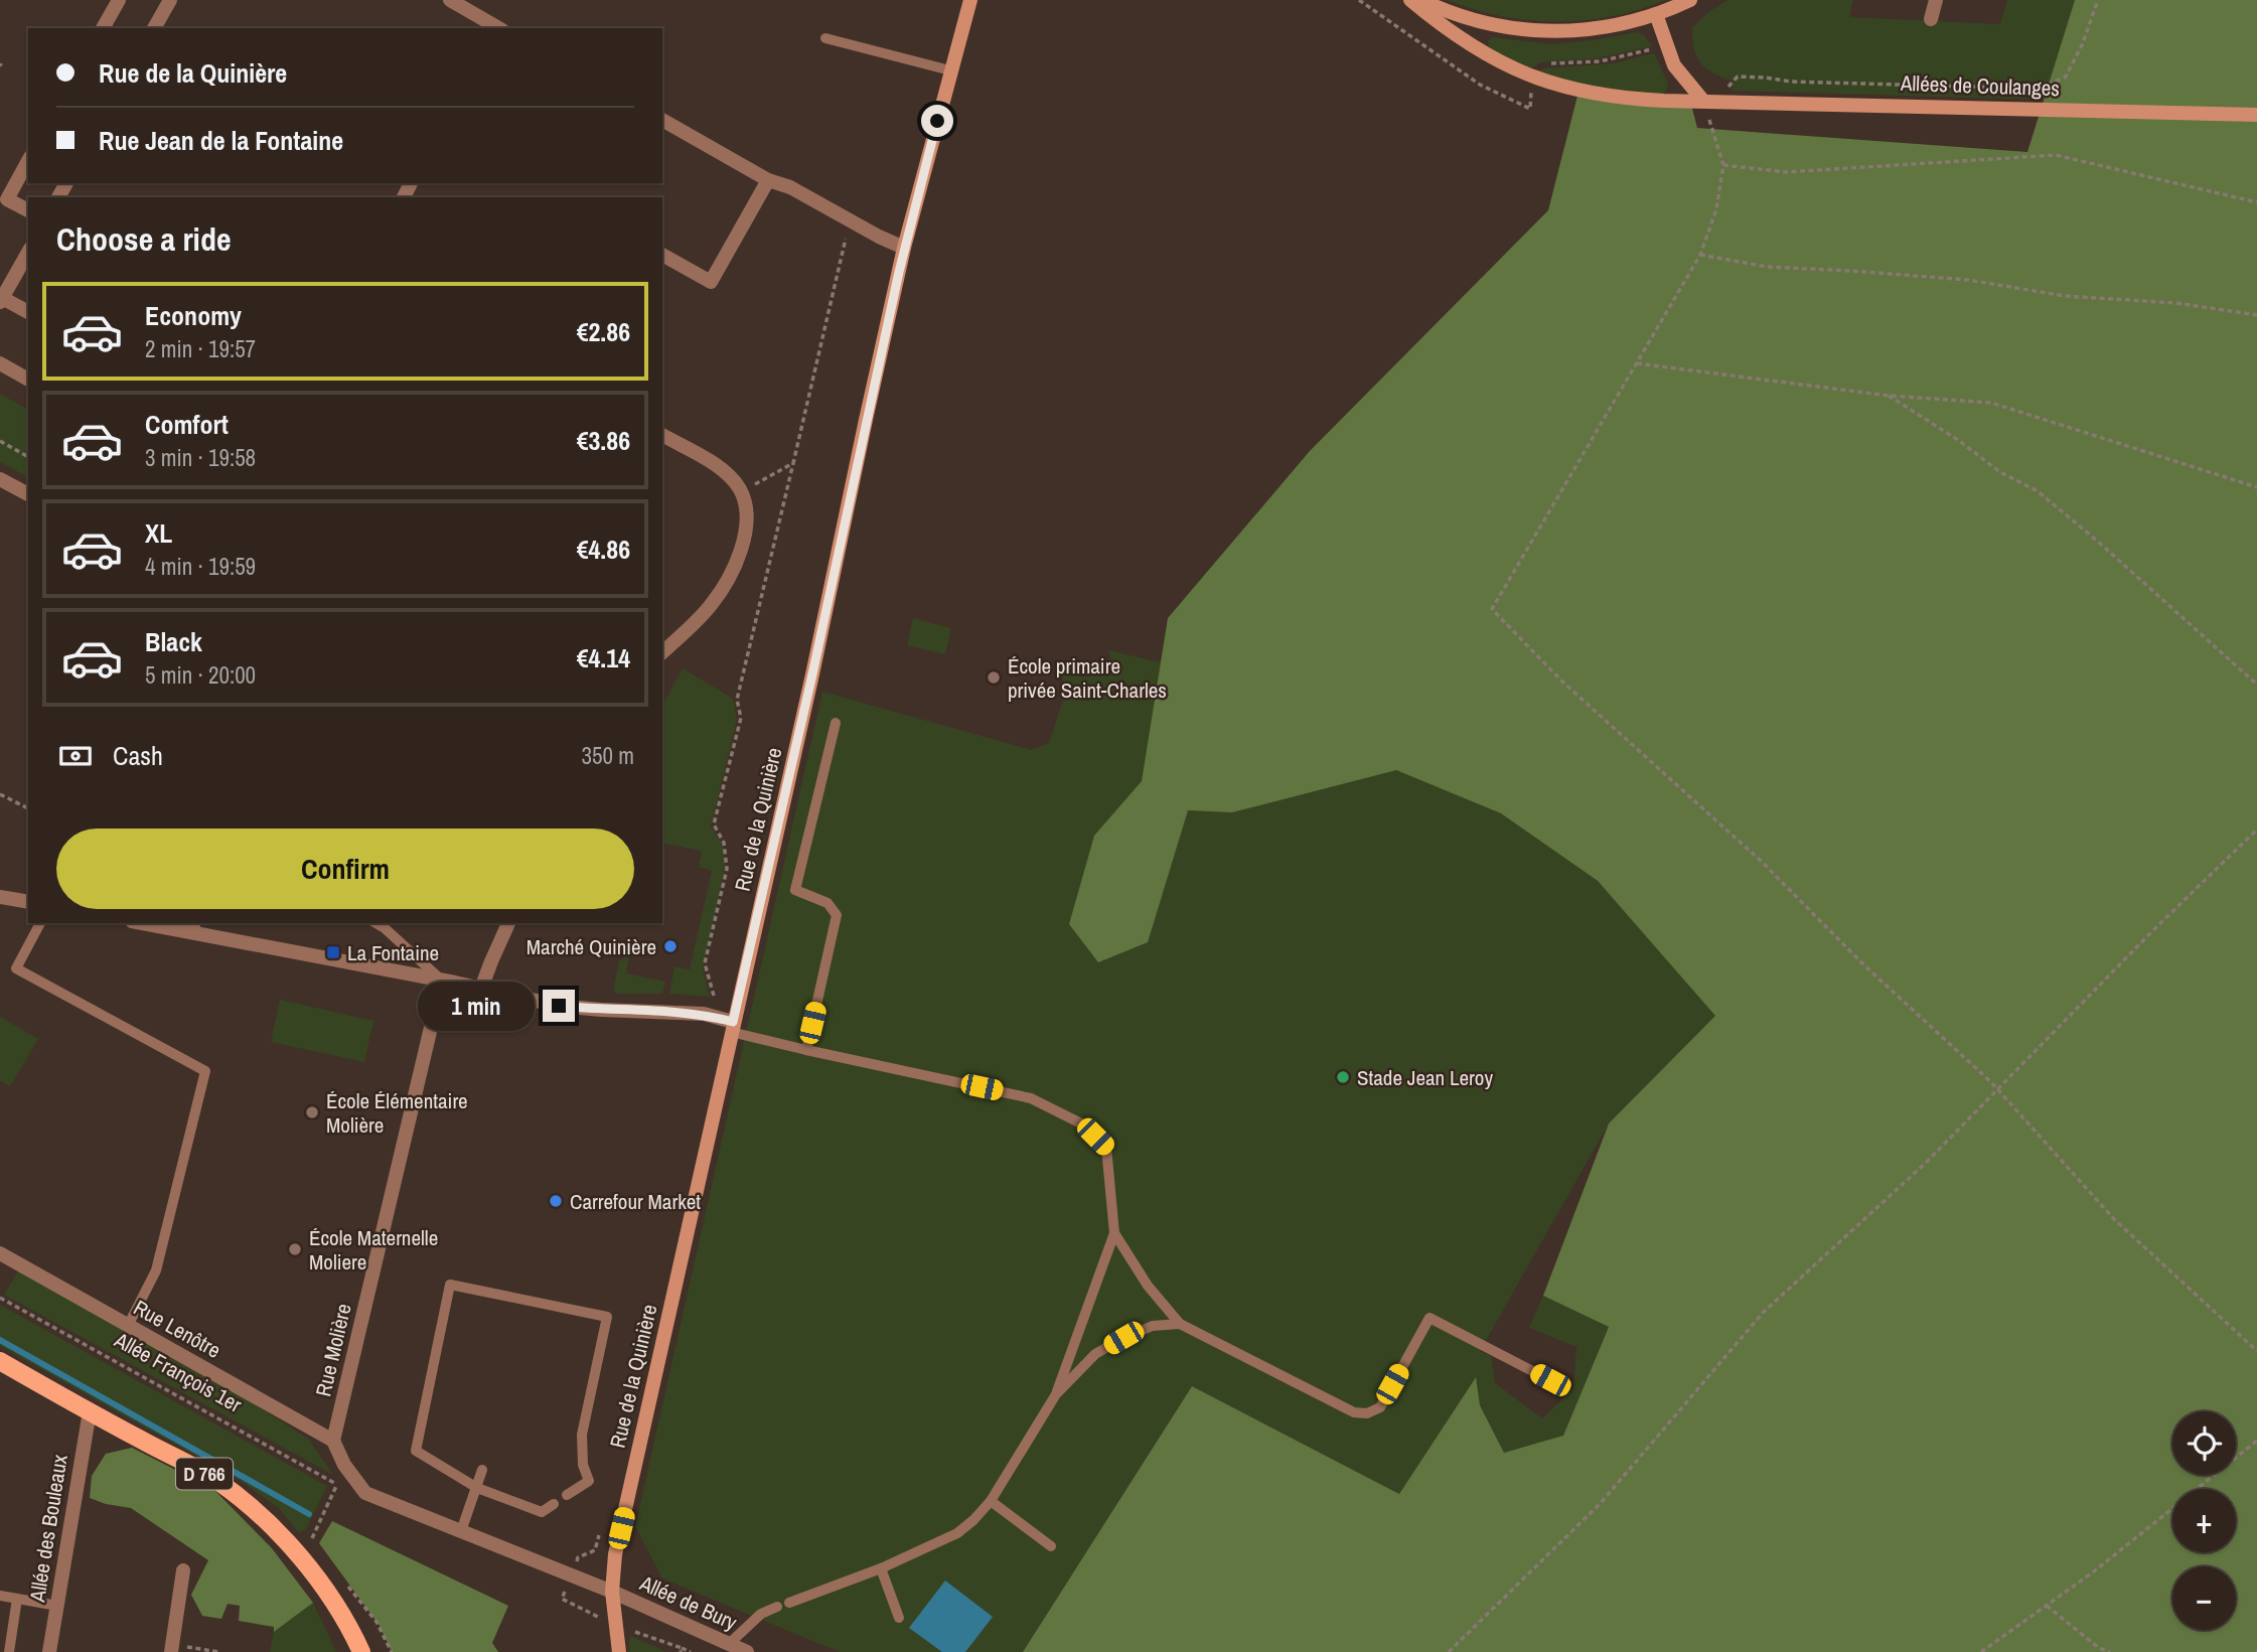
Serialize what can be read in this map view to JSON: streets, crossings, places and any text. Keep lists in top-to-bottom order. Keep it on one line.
{"streets":{"main road":["D 766"],"street":["Allées de Coulanges","Rue de la Quinière","Rue Lenôtre","Rue Molière","Allée des Bouleaux","Allée de Bury"],"path":["Allée François 1er"]},"crossings":[["Rue de la Quinière","Allée de Bury"],["Rue Lenôtre","Rue Molière"],["D 766","Allée des Bouleaux"]],"places":{"other":["École primaire privée Saint-Charles","Marché Quinière","Stade Jean Leroy","École Élémentaire Molière","Carrefour Market","École Maternelle Moliere"],"transit":["La Fontaine"]},"page":{"banner":["Rue de la Quinière","Rue Jean de la Fontaine"],"heading":"Choose a ride","list":[{"name":"Economy","note":"2 min · 19:57","value":"€2.86"},{"name":"Comfort","note":"3 min · 19:58","value":"€3.86"},{"name":"XL","note":"4 min · 19:59","value":"€4.86"},{"name":"Black","note":"5 min · 20:00","value":"€4.14"}],"pay":["Cash","350 m"],"buttons":"Confirm","bubble":"1 min","map_buttons":["+","−"]}}
